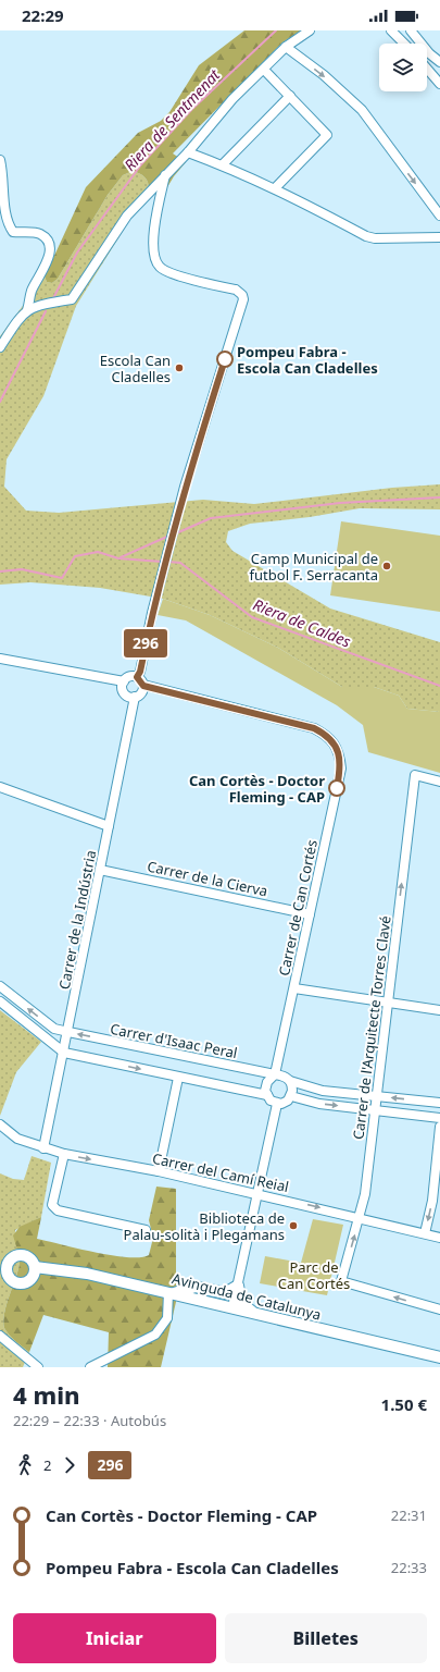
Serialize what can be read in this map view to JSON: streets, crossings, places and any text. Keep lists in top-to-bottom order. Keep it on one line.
{"streets":{"street":["Carrer de la Cierva","Carrer de Can Cortés","Carrer de la Indústria","Carrer de l'Arquitecte Torres Clavé","Carrer d'Isaac Peral","Carrer del Camí Reial","Avinguda de Catalunya"]},"crossings":[["Carrer de la Cierva","Carrer de Can Cortés"],["Carrer de la Cierva","Carrer de la Indústria"],["Carrer de Can Cortés","Carrer de la Indústria"],["Carrer de Can Cortés","Carrer d'Isaac Peral"],["Carrer de la Indústria","Carrer d'Isaac Peral"],["Carrer de la Indústria","Carrer del Camí Reial"],["Carrer de l'Arquitecte Torres Clavé","Carrer del Camí Reial"]],"one_way":["Carrer del Camí Reial"],"water":["Riera de Sentmenat","Riera de Caldes"],"parks":["Parc de Can Cortés"],"places":["Pompeu Fabra - Escola Can Cladelles","Escola Can Cladelles","Camp Municipal de futbol F. Serracanta","Can Cortès - Doctor Fleming - CAP","Biblioteca de Palau-solità i Plegamans"],"lines":["bus line 296"],"page":{"status":"22:29","on_map":"296","heading":["4 min","22:29 – 22:33 · Autobús","1.50 €"],"legs":["2","296"],"list":[{"name":"Can Cortès - Doctor Fleming - CAP","value":"22:31"},{"name":"Pompeu Fabra - Escola Can Cladelles","value":"22:33"}],"buttons":["Iniciar","Billetes"]}}
